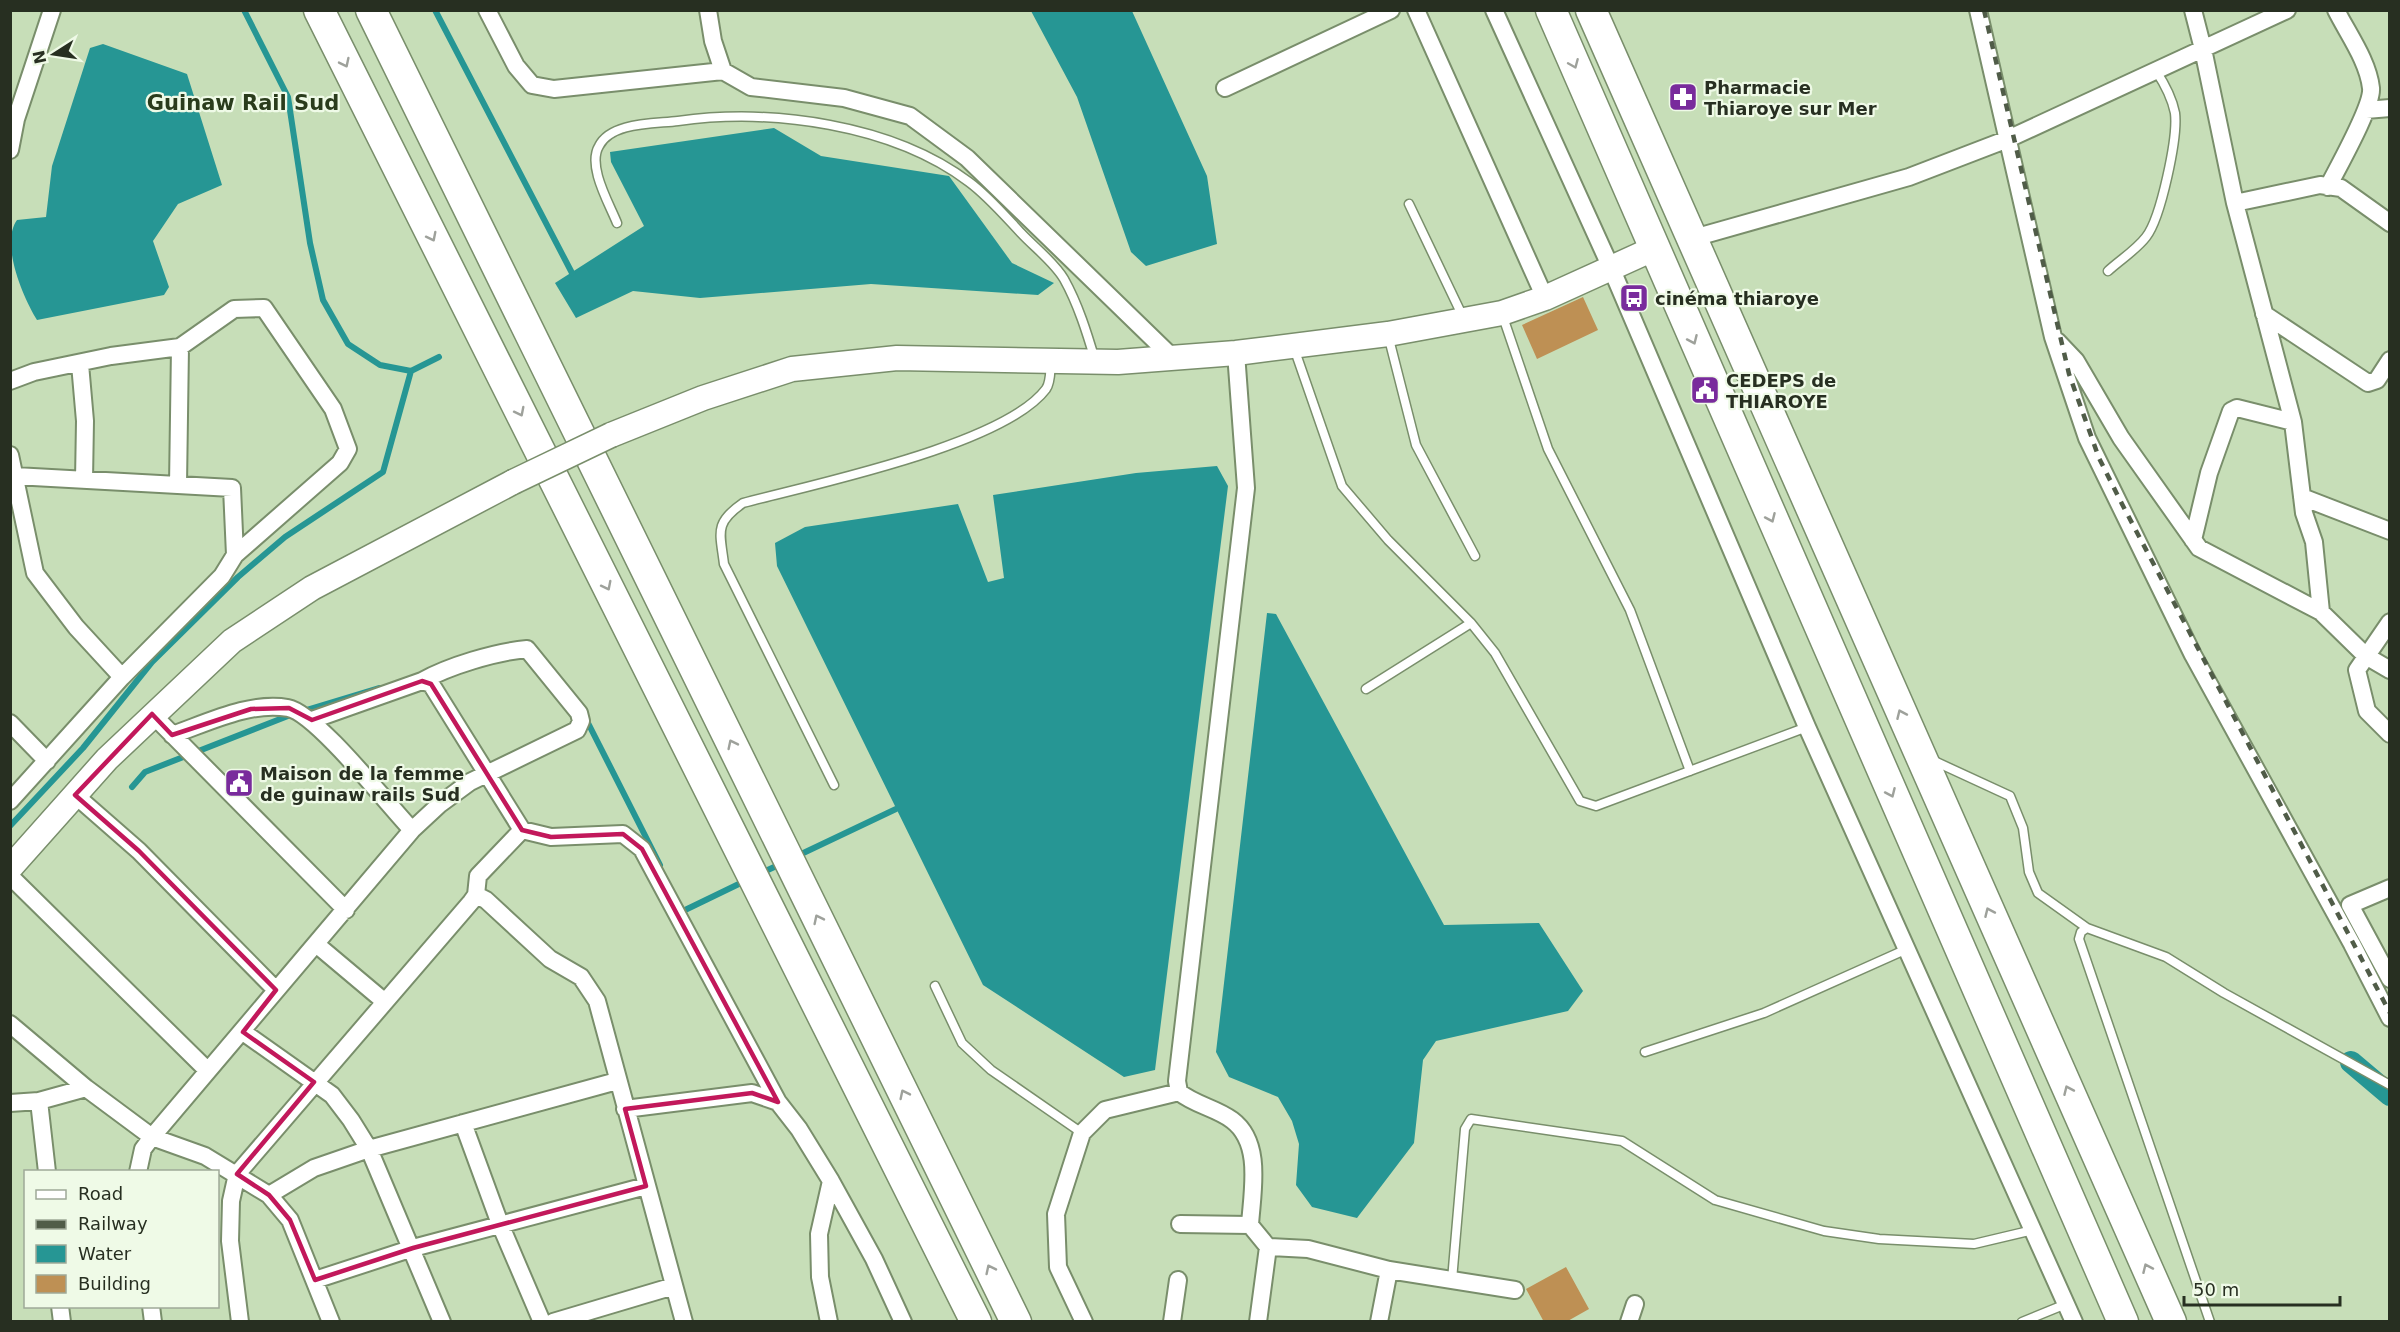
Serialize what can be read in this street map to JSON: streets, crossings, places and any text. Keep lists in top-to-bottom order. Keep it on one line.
{"districts":["Guinaw Rail Sud"],"places":{"pharmacy":["Pharmacie Thiaroye sur Mer"],"bus stop":["cinéma thiaroye"],"public building":["CEDEPS de THIAROYE","Maison de la femme de guinaw rails Sud"]},"legend":["Road","Railway","Water","Building"],"scale_bar":"50 m","north":"left"}
